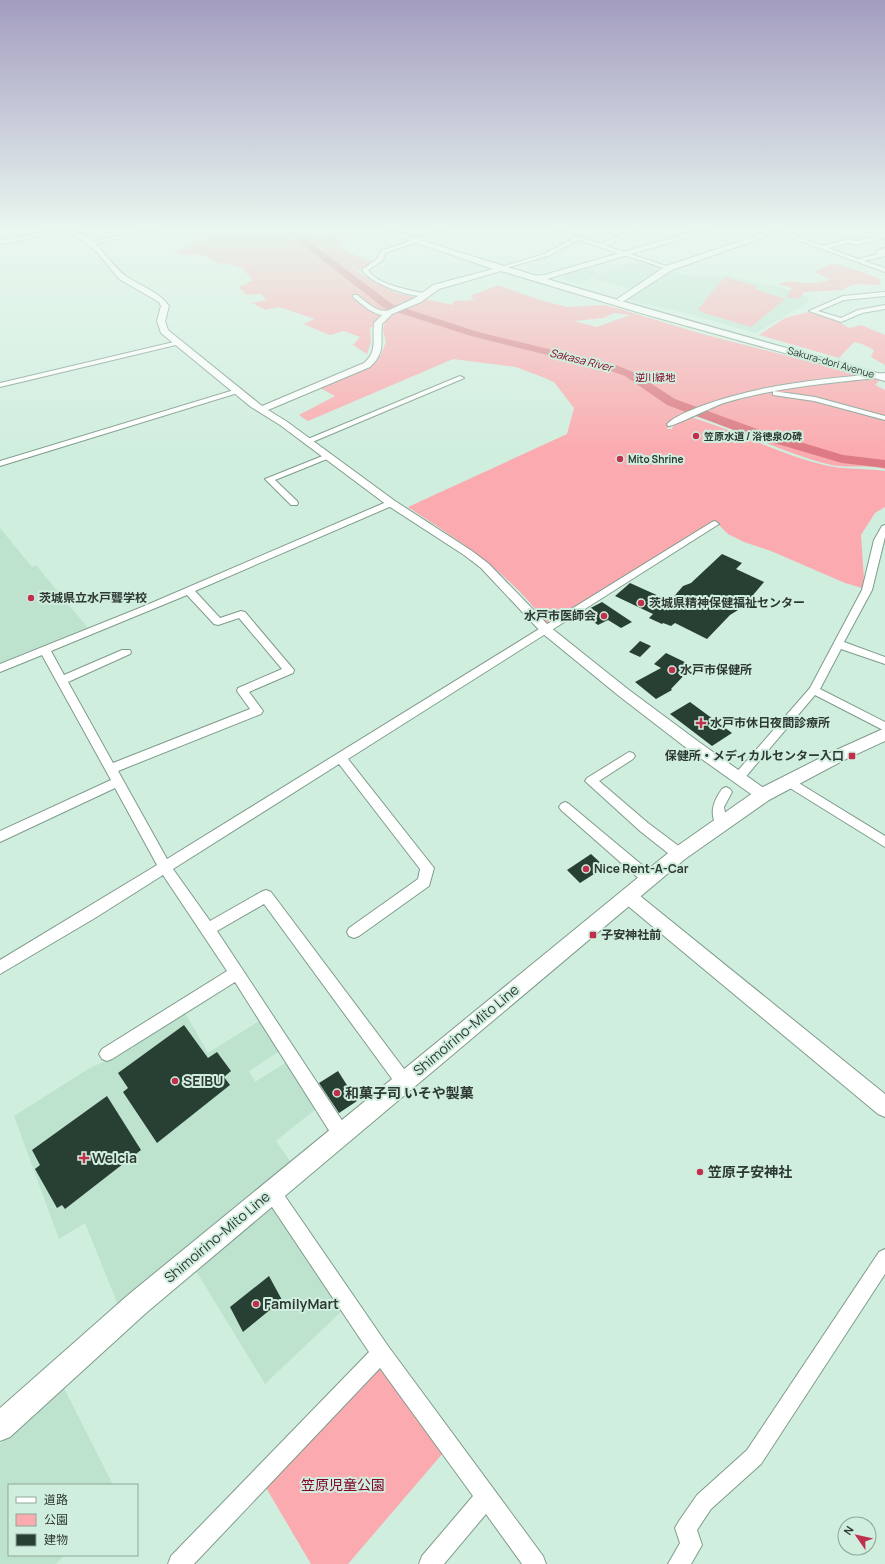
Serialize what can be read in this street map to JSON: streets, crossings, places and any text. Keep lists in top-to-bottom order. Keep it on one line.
{"streets":{"main road":["Shimoirino-Mito Line"],"street":["Sakura-dori Avenue"]},"water":["Sakasa River"],"parks":["逆川緑地","笠原児童公園"],"places":{"other":["笠原水道 / 浴徳泉の碑","Mito Shrine","茨城県立水戸聾学校","茨城県精神保健福祉センター","水戸市医師会","水戸市保健所","Nice Rent-A-Car","SEIBU","和菓子司 いそや製菓","笠原子安神社","FamilyMart"],"health":["水戸市休日夜間診療所","Welcia"],"transit":["保健所・メディカルセンター入口","子安神社前"]},"legend":["道路","公園","建物"],"north":"top left"}
